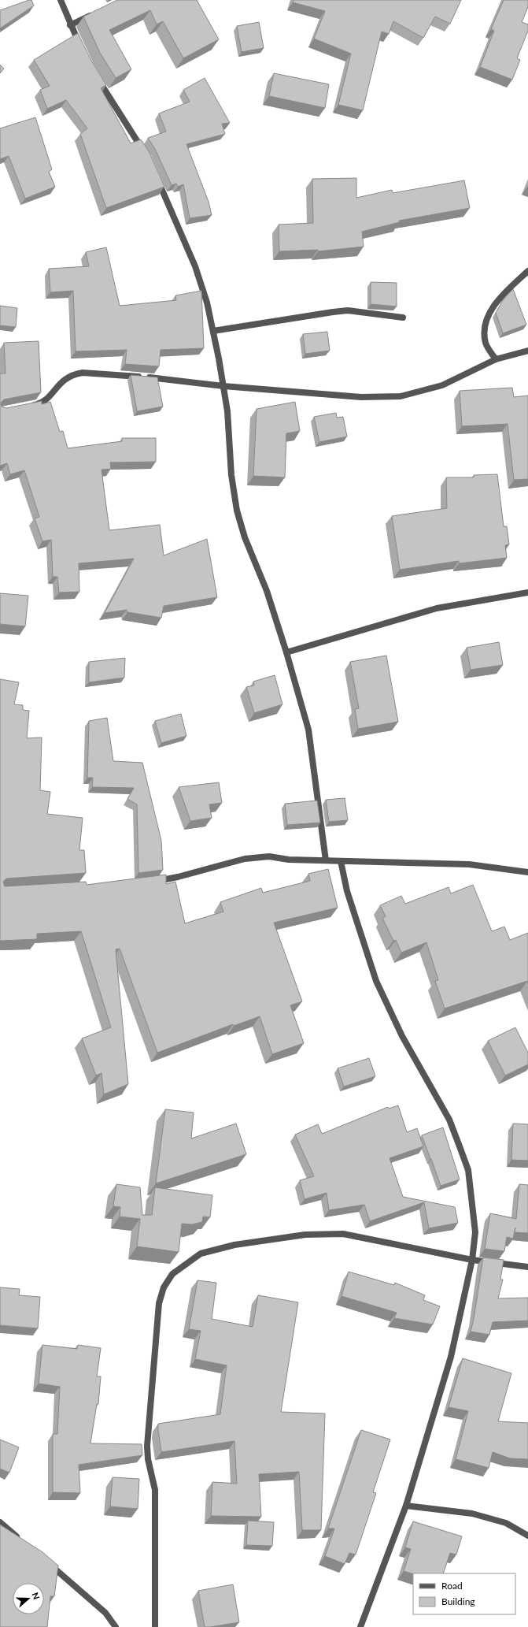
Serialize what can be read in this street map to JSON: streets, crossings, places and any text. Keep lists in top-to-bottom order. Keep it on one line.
{"legend":["Road","Building"],"north":"right"}
